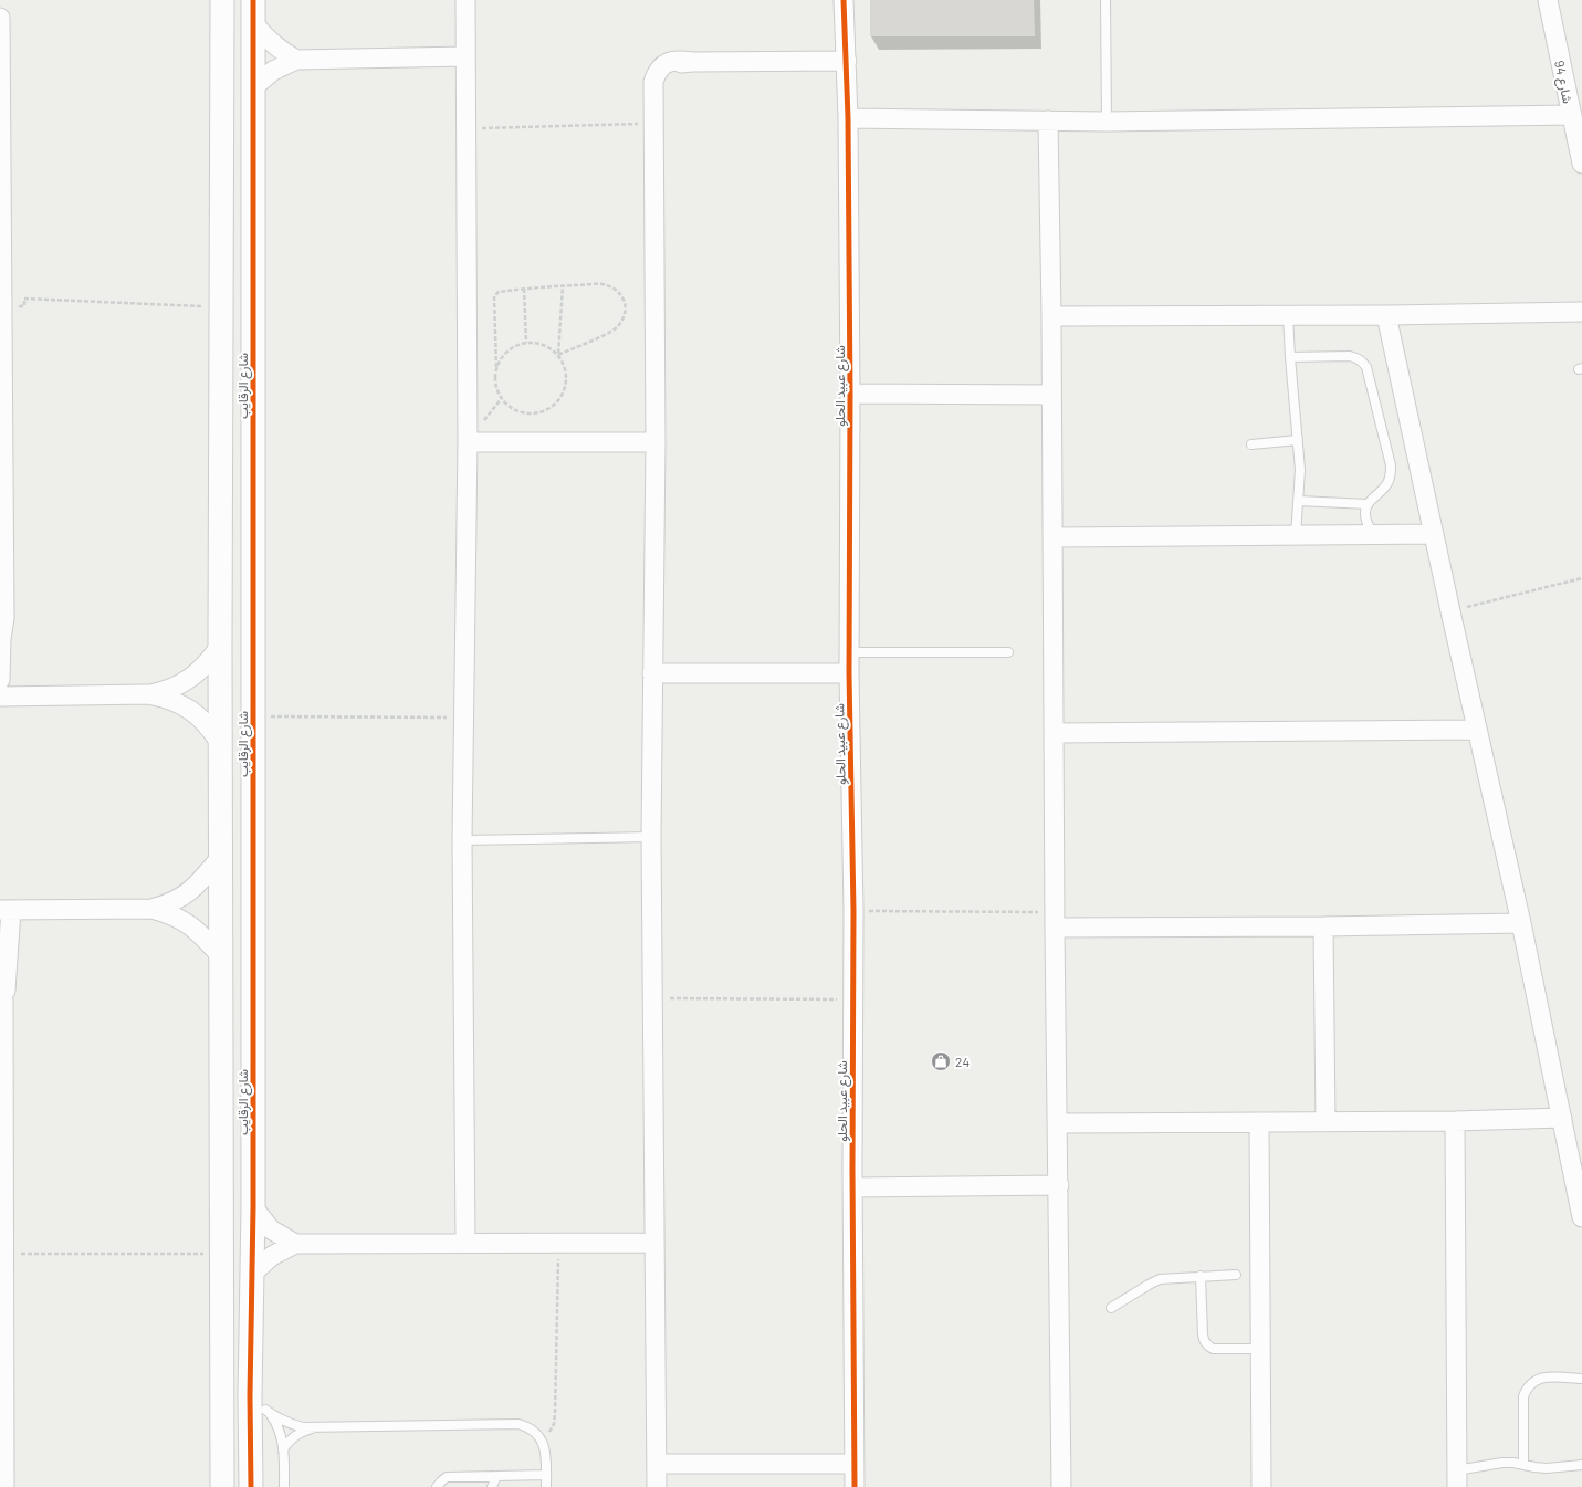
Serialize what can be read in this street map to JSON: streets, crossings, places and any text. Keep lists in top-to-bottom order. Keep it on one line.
{"streets":{"street":["شارع 94","شارع الرقايب","شارع عبيد الحلو"]},"places":{"shop":["24"]}}
